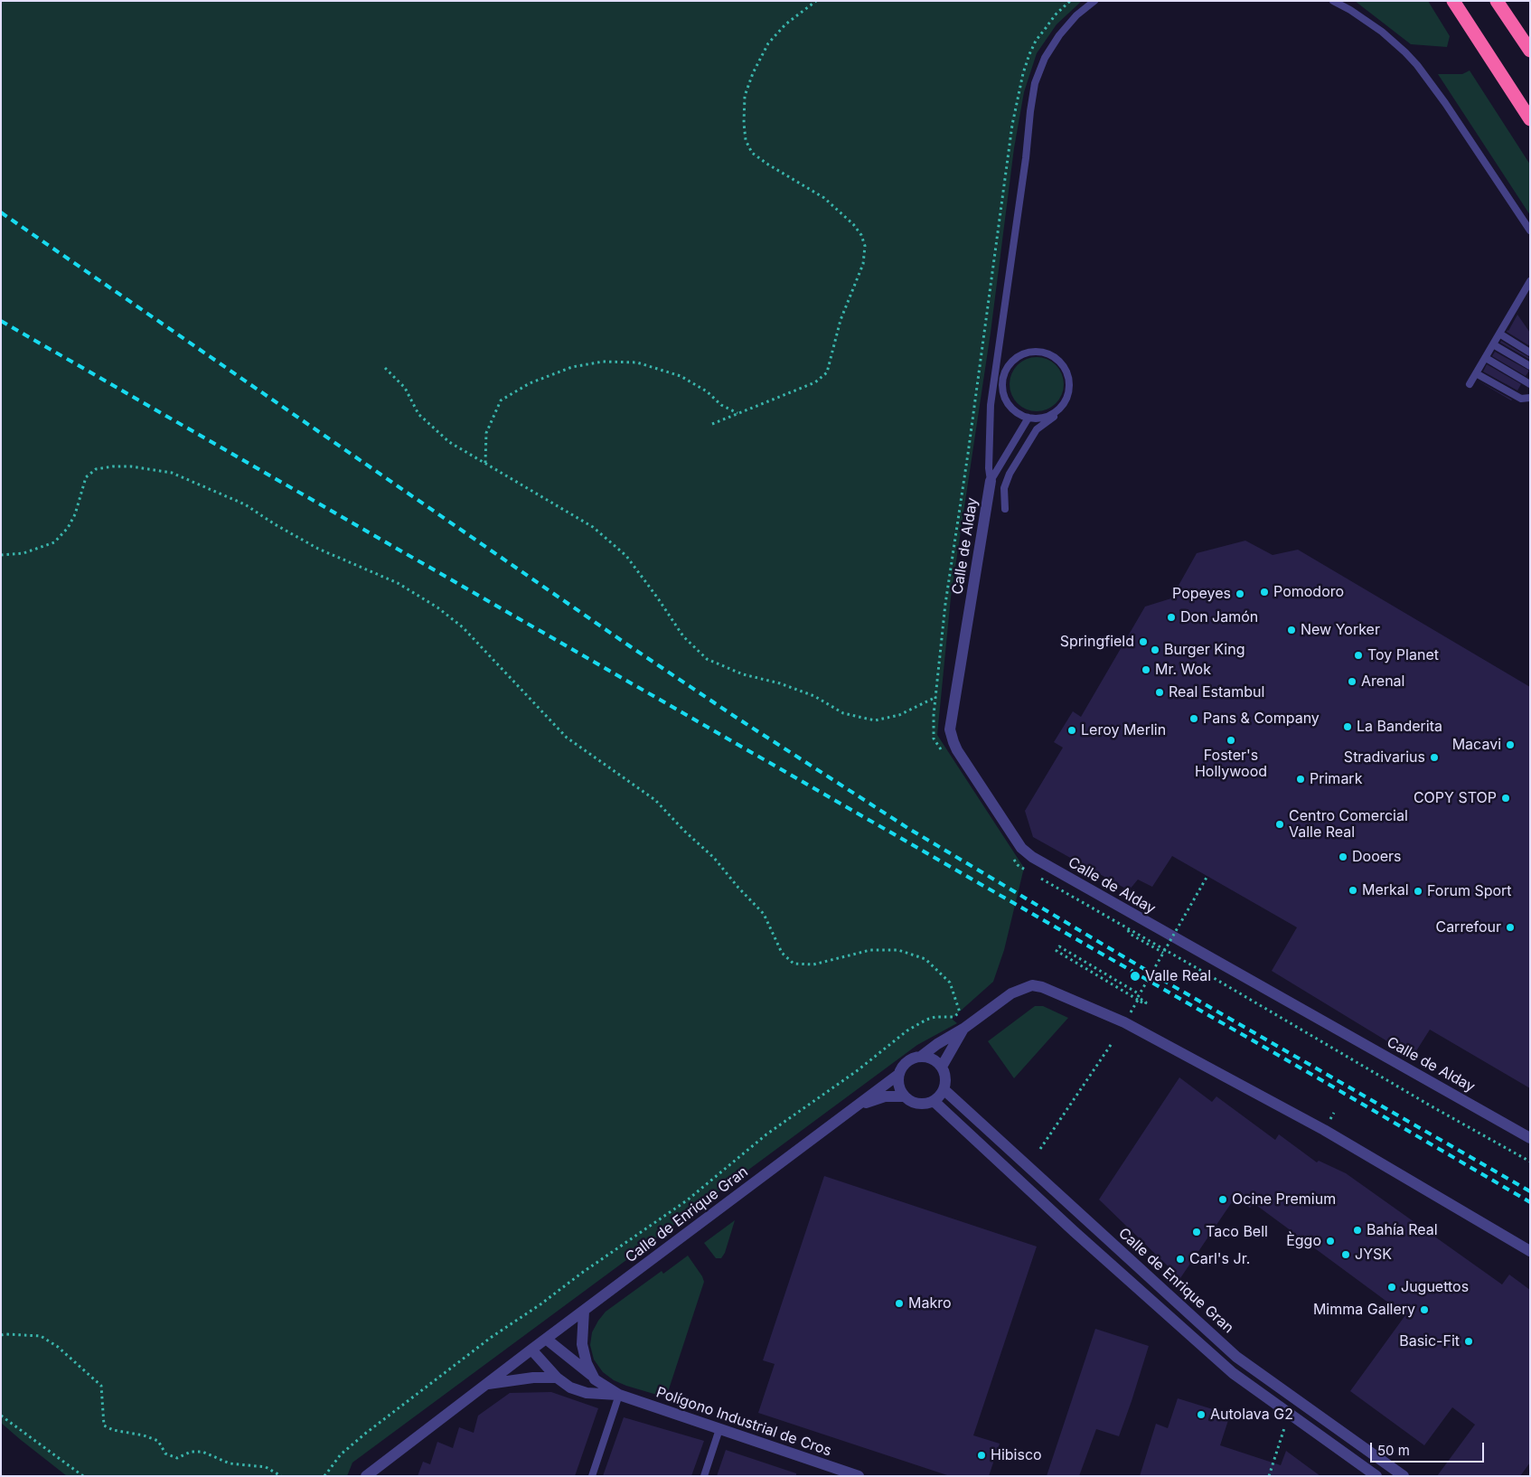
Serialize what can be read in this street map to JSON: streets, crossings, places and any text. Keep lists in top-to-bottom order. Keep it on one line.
{"streets":{"street":["Calle de Alday","Calle de Enrique Gran","Polígono Industrial de Cros"]},"crossings":[["Calle de Enrique Gran","Polígono Industrial de Cros"]],"places":["Pomodoro","Popeyes","Don Jamón","New Yorker","Springfield","Burger King","Toy Planet","Mr. Wok","Arenal","Real Estambul","Pans & Company","La Banderita","Leroy Merlin","Foster's Hollywood","Macavi","Stradivarius","Primark","COPY STOP","Centro Comercial Valle Real","Dooers","Merkal","Forum Sport","Carrefour","Valle Real","Ocine Premium","Bahía Real","Taco Bell","Èggo","JYSK","Carl's Jr.","Juguettos","Makro","Mimma Gallery","Basic-Fit","Autolava G2","Hibisco"],"scale_bar":"50 m"}
